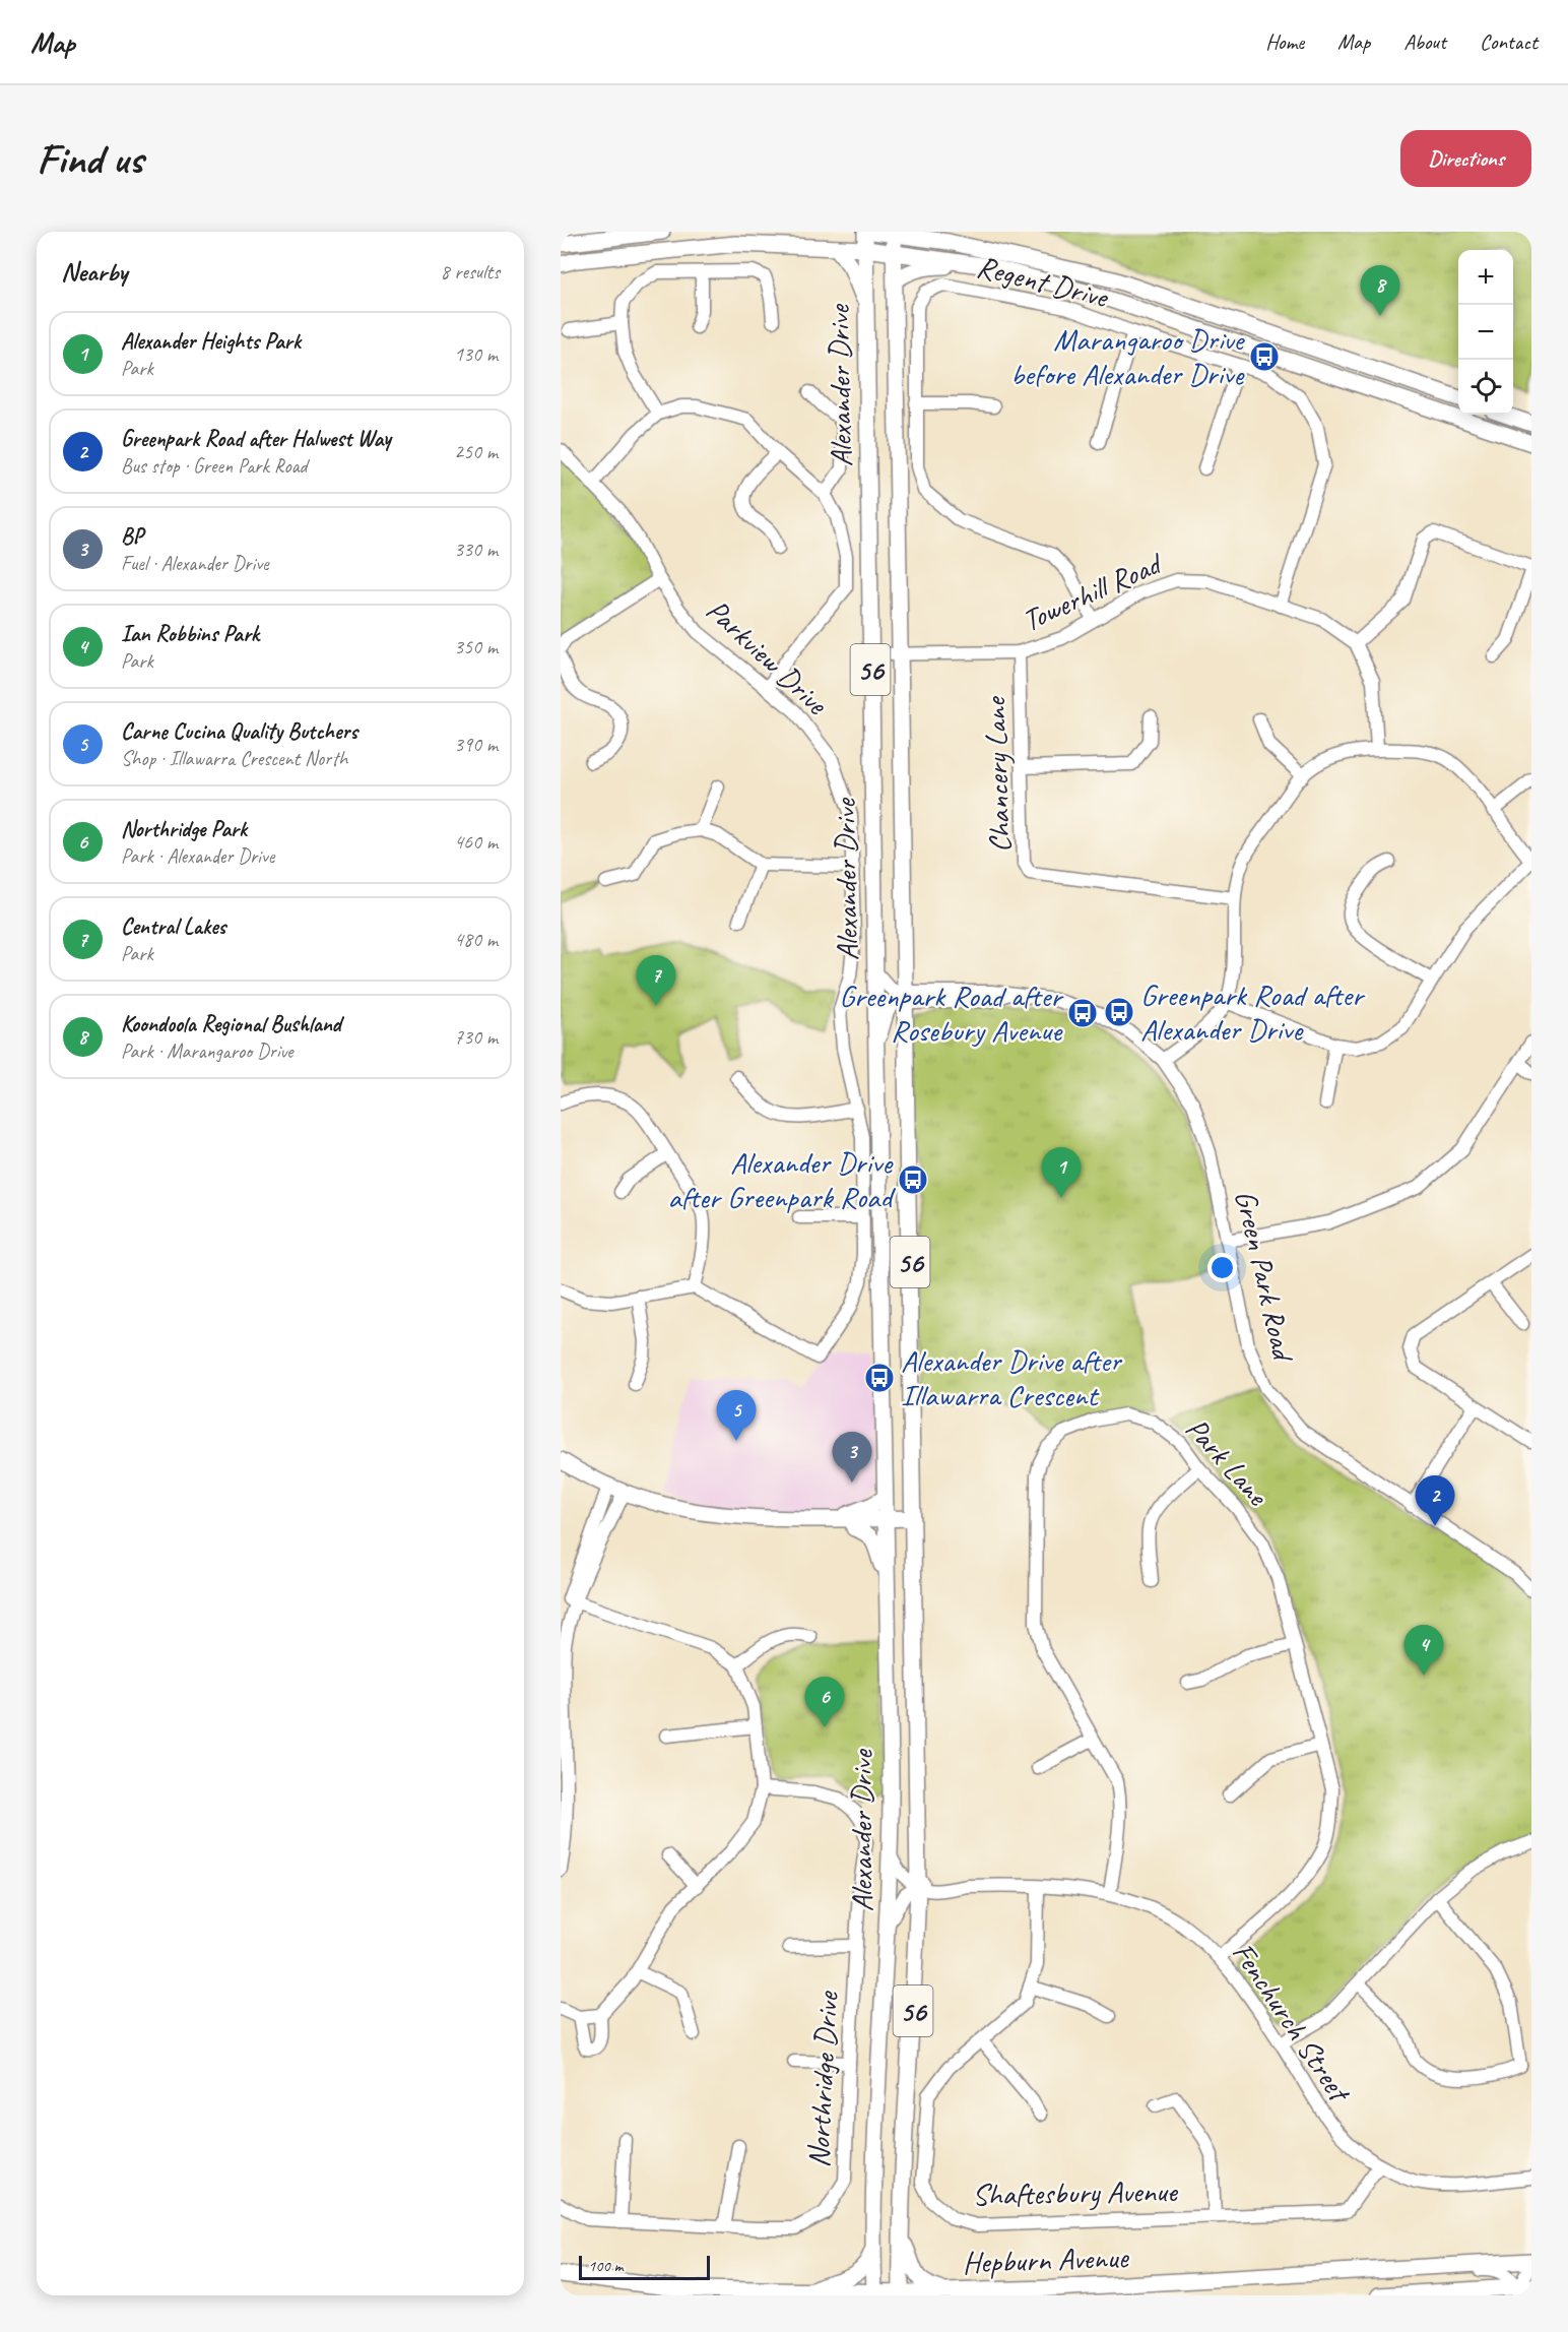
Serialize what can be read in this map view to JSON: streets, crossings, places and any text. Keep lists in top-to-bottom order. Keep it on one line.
{"streets":{"main road":["Alexander Drive","56","Hepburn Avenue"],"street":["Regent Drive","Towerhill Road","Parkview Drive","Chancery Lane","Green Park Road","Park Lane","Fenchurch Street","Northridge Drive","Shaftesbury Avenue"]},"crossings":[["Regent Drive","Towerhill Road"],["Alexander Drive","Towerhill Road"],["Alexander Drive","Green Park Road"],["Alexander Drive","Fenchurch Street"],["Alexander Drive","Hepburn Avenue"],["Towerhill Road","Chancery Lane"],["Park Lane","Fenchurch Street"],["Fenchurch Street","Shaftesbury Avenue"]],"places":{"bus stop":["Marangaroo Drive before Alexander Drive","Greenpark Road after Alexander Drive","Greenpark Road after Rosebury Avenue","Alexander Drive after Greenpark Road","Alexander Drive after Illawarra Crescent"]},"scale_bar":"100 m","page":{"header":"Map","nav":["Home","Map","About","Contact"],"buttons":"Directions","title":"Find us","heading":["Nearby","8 results"],"map_buttons":["+","−"],"pins":["8","7","1","5","3","2","4","6"],"list":[{"mark":"1","name":"Alexander Heights Park","note":"Park","value":"130 m"},{"mark":"2","name":"Greenpark Road after Halwest Way","note":"Bus stop · Green Park Road","value":"250 m"},{"mark":"3","name":"BP","note":"Fuel · Alexander Drive","value":"330 m"},{"mark":"4","name":"Ian Robbins Park","note":"Park","value":"350 m"},{"mark":"5","name":"Carne Cucina Quality Butchers","note":"Shop · Illawarra Crescent North","value":"390 m"},{"mark":"6","name":"Northridge Park","note":"Park · Alexander Drive","value":"460 m"},{"mark":"7","name":"Central Lakes","note":"Park","value":"480 m"},{"mark":"8","name":"Koondoola Regional Bushland","note":"Park · Marangaroo Drive","value":"730 m"}],"scale":"100 m"}}
